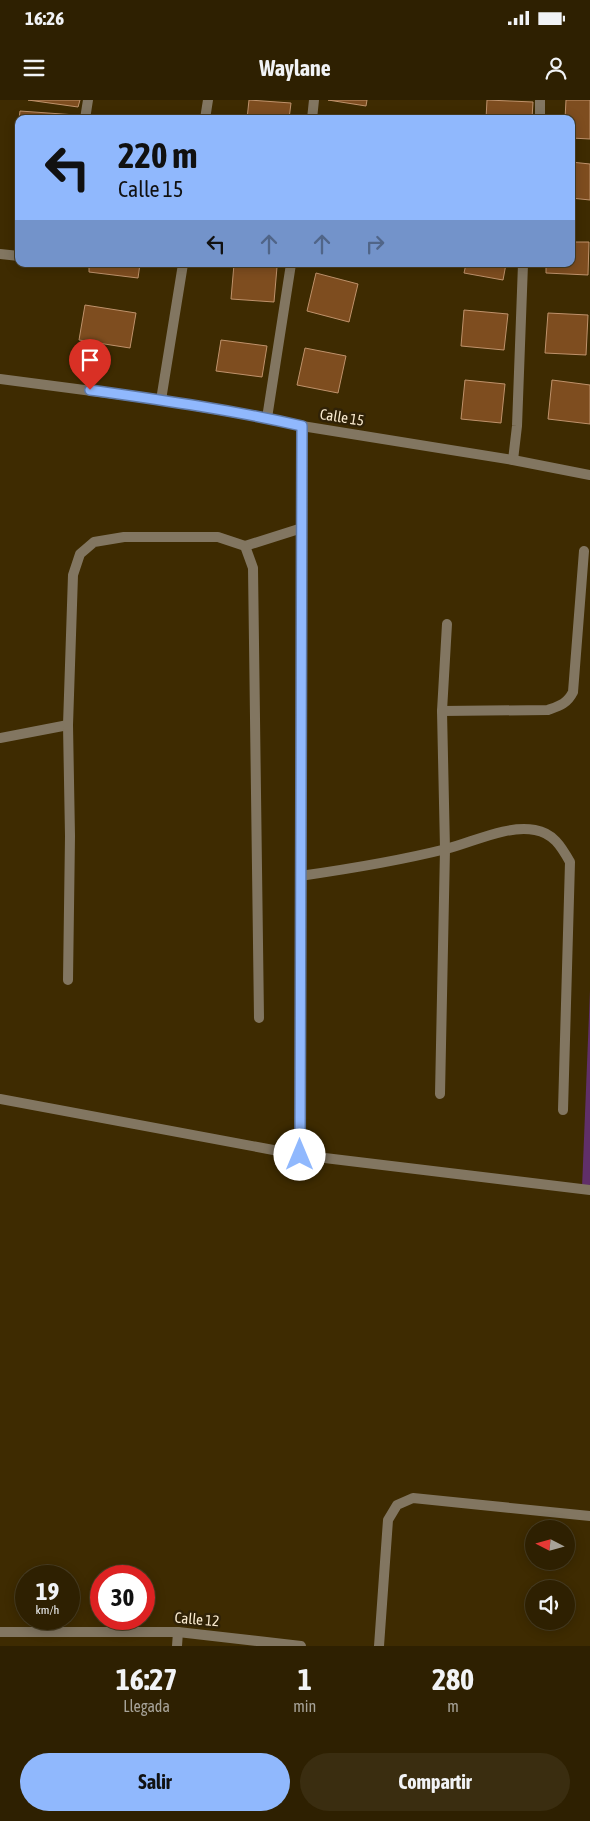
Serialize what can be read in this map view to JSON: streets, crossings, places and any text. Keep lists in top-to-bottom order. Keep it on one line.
{"streets":{"street":["Calle 15","Calle 12"]},"north":"left","page":{"status":"16:26","header":"Waylane","turn":["220 m","Calle 15"],"speed":"19 km/h","limit":"30","eta":["16:27","Llegada","1","min","280","m"],"buttons":["Salir","Compartir"]}}
